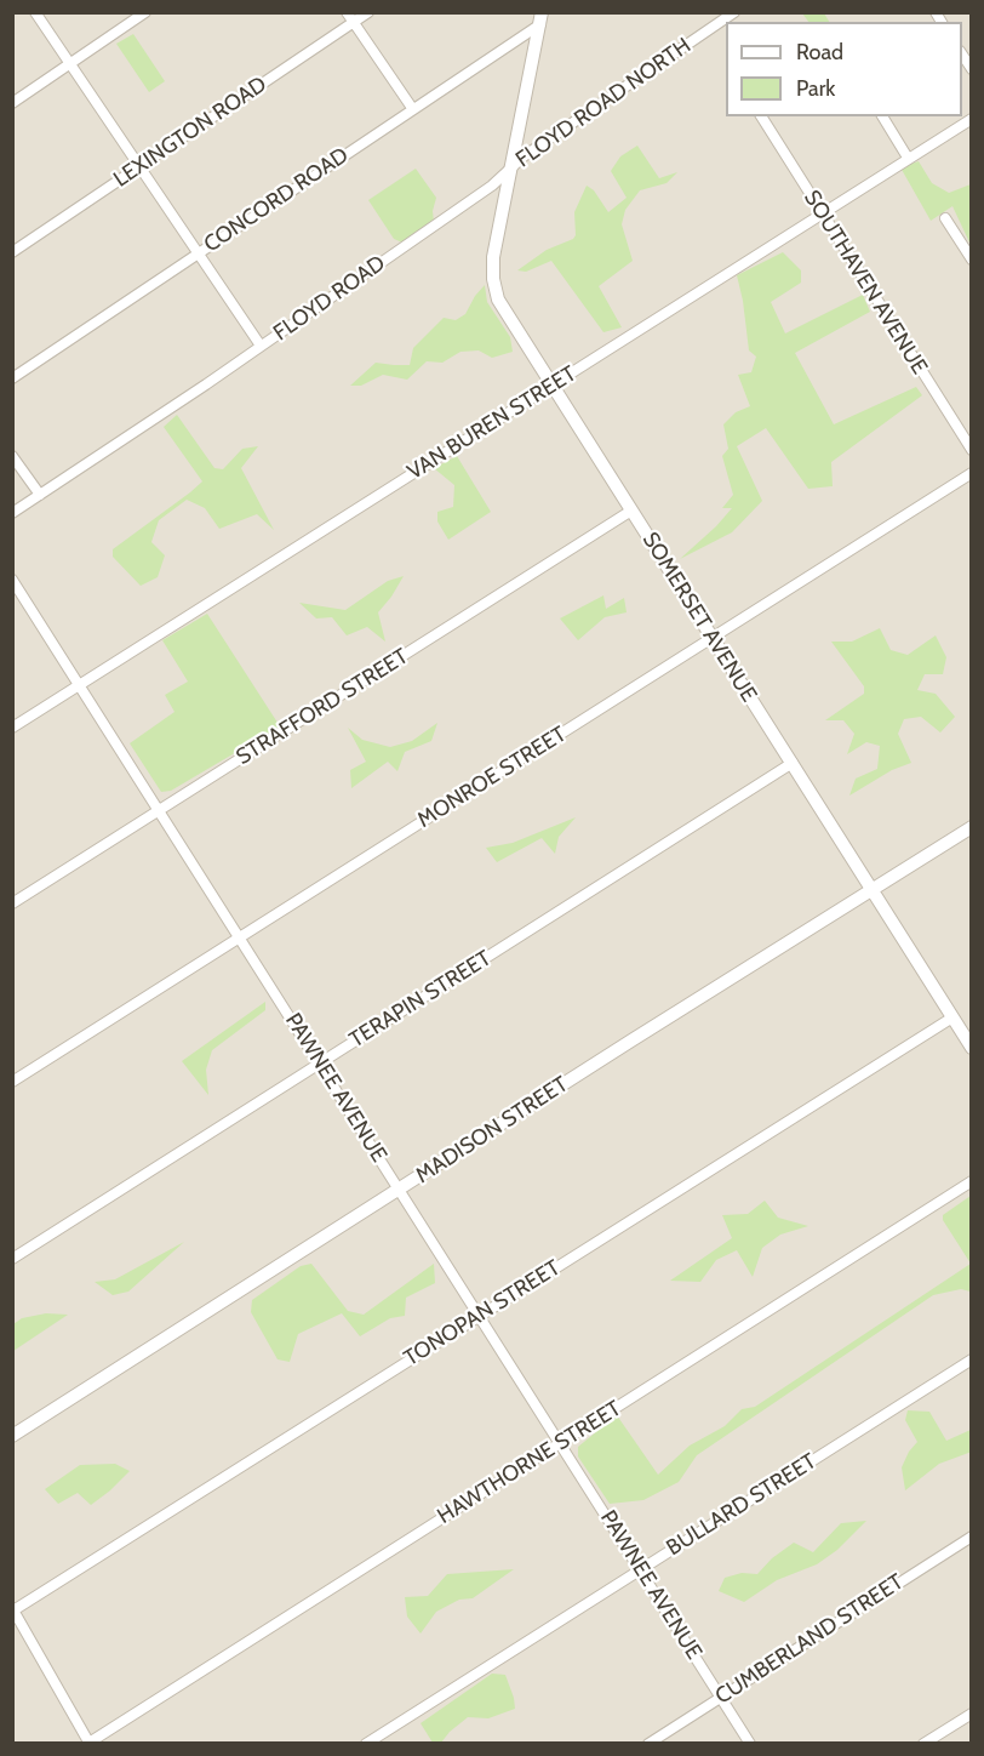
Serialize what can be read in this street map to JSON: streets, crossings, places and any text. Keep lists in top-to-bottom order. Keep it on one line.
{"streets":{"street":["FLOYD ROAD NORTH","LEXINGTON ROAD","CONCORD ROAD","SOUTHAVEN AVENUE","FLOYD ROAD","VAN BUREN STREET","SOMERSET AVENUE","STRAFFORD STREET","MONROE STREET","TERAPIN STREET","PAWNEE AVENUE","MADISON STREET","TONOPAN STREET","HAWTHORNE STREET","BULLARD STREET","CUMBERLAND STREET"]},"crossings":[["FLOYD ROAD NORTH","FLOYD ROAD"],["FLOYD ROAD NORTH","SOMERSET AVENUE"],["SOUTHAVEN AVENUE","VAN BUREN STREET"],["FLOYD ROAD","SOMERSET AVENUE"],["VAN BUREN STREET","SOMERSET AVENUE"],["VAN BUREN STREET","PAWNEE AVENUE"],["SOMERSET AVENUE","STRAFFORD STREET"],["SOMERSET AVENUE","MONROE STREET"],["SOMERSET AVENUE","TERAPIN STREET"],["SOMERSET AVENUE","MADISON STREET"],["SOMERSET AVENUE","TONOPAN STREET"],["STRAFFORD STREET","PAWNEE AVENUE"],["MONROE STREET","PAWNEE AVENUE"],["TERAPIN STREET","PAWNEE AVENUE"],["PAWNEE AVENUE","MADISON STREET"],["PAWNEE AVENUE","TONOPAN STREET"],["PAWNEE AVENUE","HAWTHORNE STREET"],["PAWNEE AVENUE","BULLARD STREET"],["PAWNEE AVENUE","CUMBERLAND STREET"]],"legend":["Road","Park"]}
